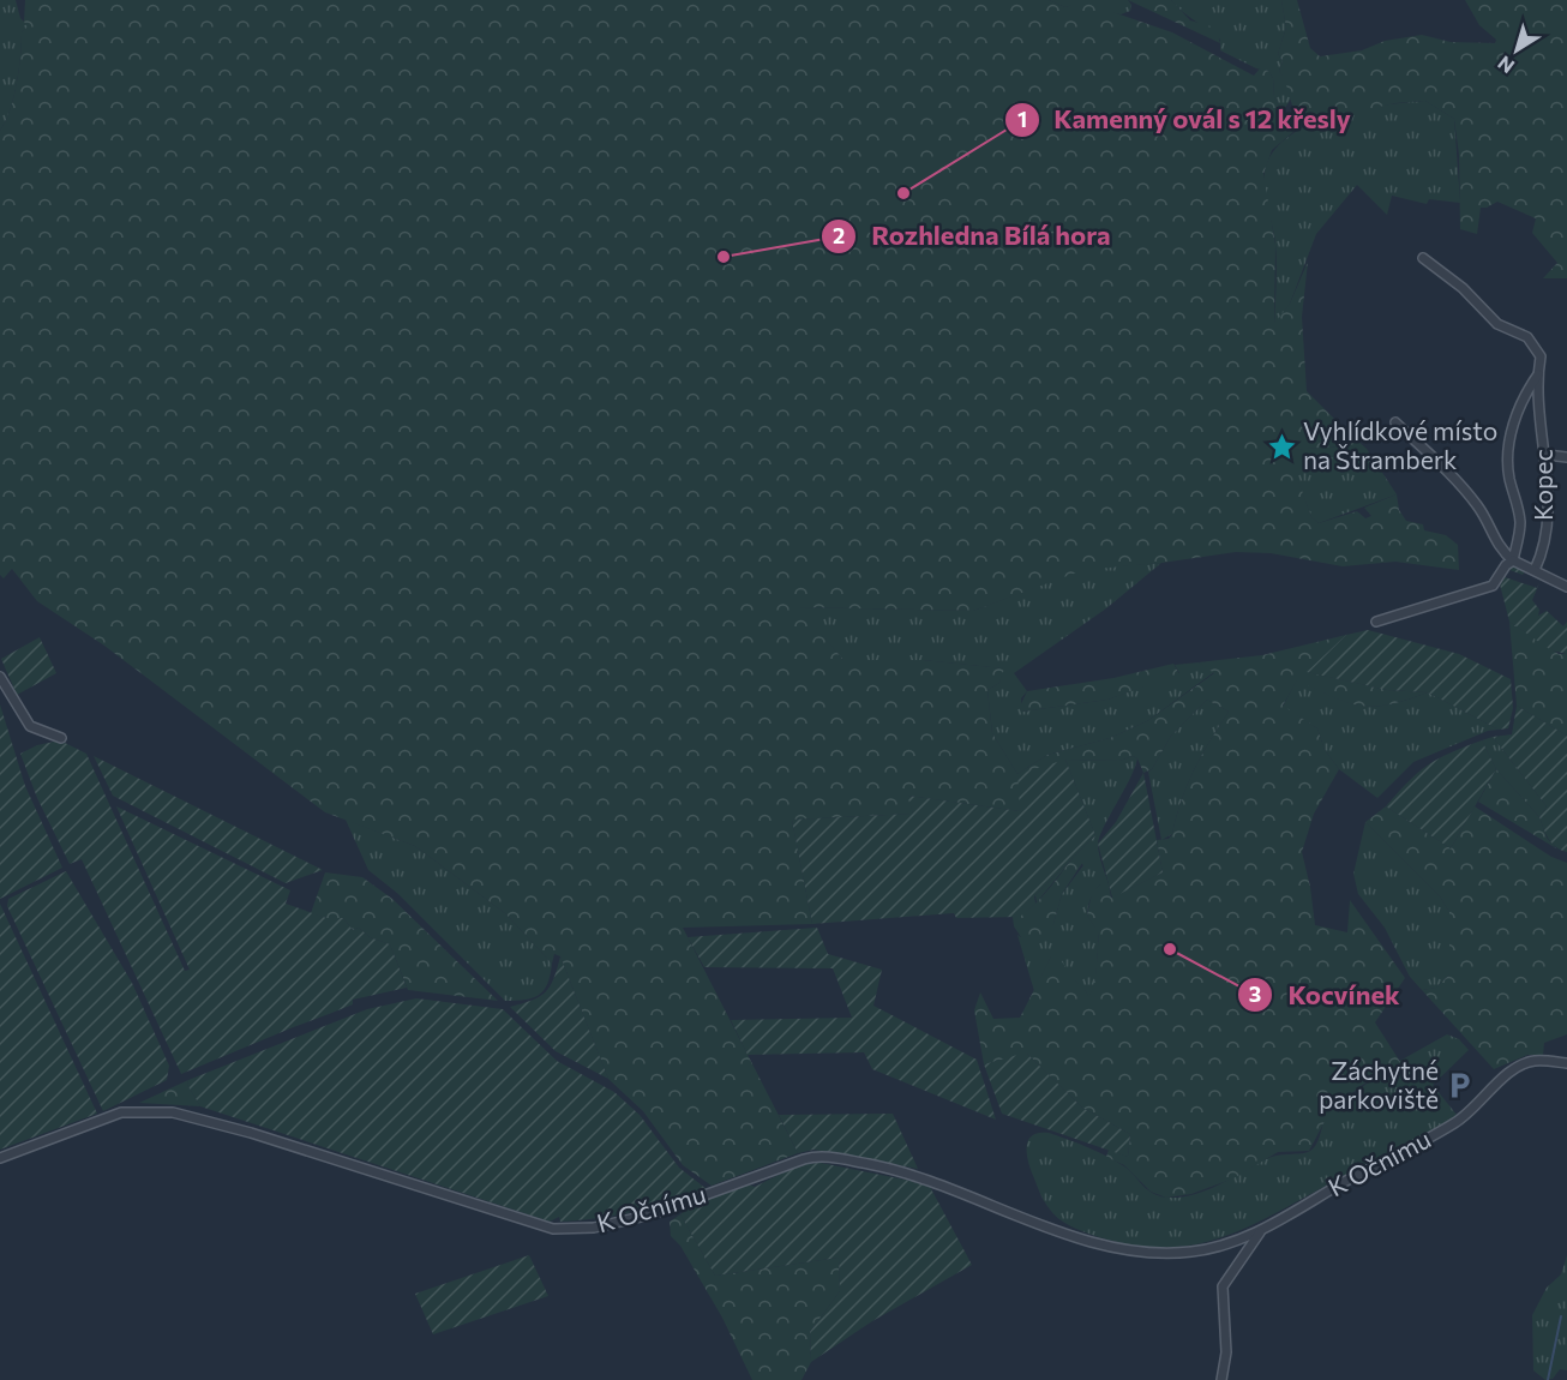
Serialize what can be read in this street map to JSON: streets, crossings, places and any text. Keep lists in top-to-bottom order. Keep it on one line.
{"streets":{"street":["Kopec","K Očnímu"]},"places":{"other":["Kamenný ovál s 12 křesly","Rozhledna Bílá hora","Kocvínek"],"place":["Vyhlídkové místo na Štramberk"],"parking":["Záchytné parkoviště"]},"north":"bottom left"}
